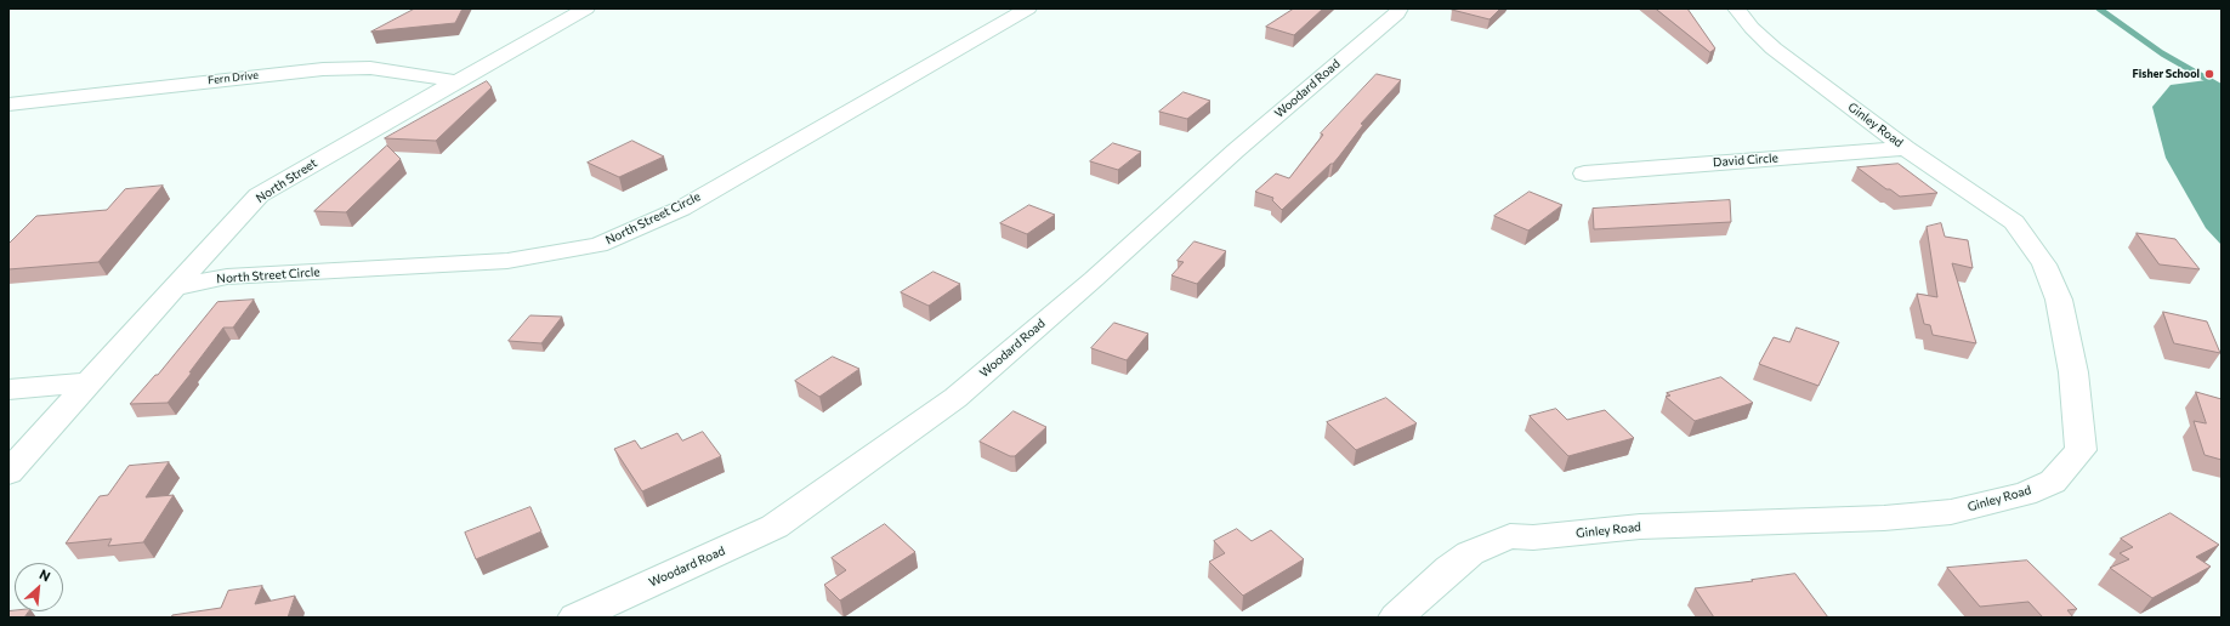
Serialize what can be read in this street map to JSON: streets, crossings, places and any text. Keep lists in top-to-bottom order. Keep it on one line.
{"streets":{"street":["Fern Drive","Woodard Road","Ginley Road","David Circle","North Street","North Street Circle"]},"crossings":[["Fern Drive","North Street"],["Ginley Road","David Circle"],["North Street","North Street Circle"]],"places":["Fisher School"],"north":"top right"}
